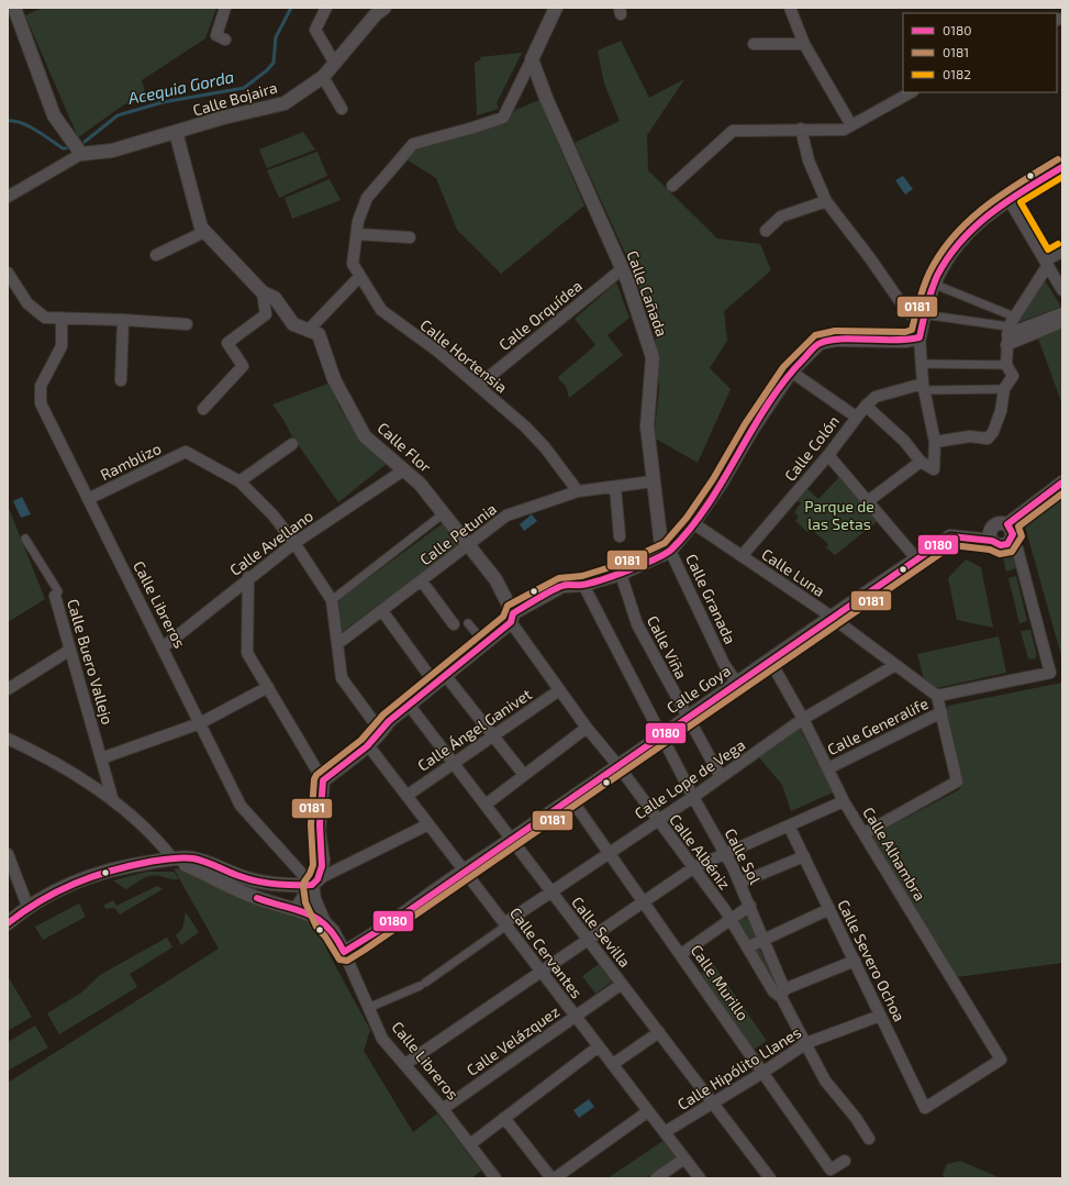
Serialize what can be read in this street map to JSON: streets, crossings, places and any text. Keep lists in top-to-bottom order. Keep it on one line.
{"streets":{"street":["Calle Bojaira","Calle Cañada","Calle Orquídea","Calle Hortensia","Calle Flor","Calle Colón","Ramblizo","Calle Petunia","Calle Avellano","Calle Luna","Calle Granada","Calle Libreros","Calle Viña","Calle Buero Vallejo","Calle Goya","Calle Generalife","Calle Ángel Ganivet","Calle Lope de Vega","Calle Albéniz","Calle Alhambra","Calle Sol","Calle Sevilla","Calle Cervantes","Calle Severo Ochoa","Calle Murillo","Calle Velázquez","Calle Hipólito Llanes"]},"crossings":[["Calle Bojaira","Calle Flor"],["Calle Cañada","Calle Orquídea"],["Calle Cañada","Calle Hortensia"],["Calle Cañada","Calle Petunia"],["Calle Cañada","Calle Granada"],["Calle Orquídea","Calle Hortensia"],["Calle Hortensia","Calle Petunia"],["Calle Flor","Calle Petunia"],["Calle Flor","Calle Avellano"],["Calle Flor","Calle Albéniz"],["Calle Colón","Calle Luna"],["Ramblizo","Calle Libreros"],["Calle Avellano","Calle Libreros"],["Calle Luna","Calle Goya"],["Calle Luna","Calle Generalife"],["Calle Luna","Calle Lope de Vega"],["Calle Granada","Calle Goya"],["Calle Libreros","Calle Goya"],["Calle Libreros","Calle Lope de Vega"],["Calle Libreros","Calle Velázquez"],["Calle Viña","Calle Goya"],["Calle Viña","Calle Lope de Vega"],["Calle Goya","Calle Generalife"],["Calle Goya","Calle Albéniz"],["Calle Goya","Calle Alhambra"],["Calle Goya","Calle Sol"],["Calle Goya","Calle Sevilla"],["Calle Goya","Calle Cervantes"],["Calle Goya","Calle Murillo"],["Calle Generalife","Calle Alhambra"],["Calle Ángel Ganivet","Calle Albéniz"],["Calle Ángel Ganivet","Calle Sevilla"],["Calle Ángel Ganivet","Calle Cervantes"],["Calle Lope de Vega","Calle Albéniz"],["Calle Lope de Vega","Calle Alhambra"],["Calle Lope de Vega","Calle Sol"],["Calle Lope de Vega","Calle Sevilla"],["Calle Lope de Vega","Calle Cervantes"],["Calle Lope de Vega","Calle Murillo"],["Calle Albéniz","Calle Sol"],["Calle Alhambra","Calle Severo Ochoa"],["Calle Sol","Calle Hipólito Llanes"],["Calle Sevilla","Calle Velázquez"],["Calle Sevilla","Calle Hipólito Llanes"],["Calle Cervantes","Calle Velázquez"],["Calle Cervantes","Calle Hipólito Llanes"],["Calle Severo Ochoa","Calle Hipólito Llanes"],["Calle Murillo","Calle Hipólito Llanes"]],"water":["Acequia Gorda"],"parks":["Parque de las Setas"],"lines":["transit line 0181","transit line 0180","transit line 0182"],"legend":["0180","0181","0182"]}
